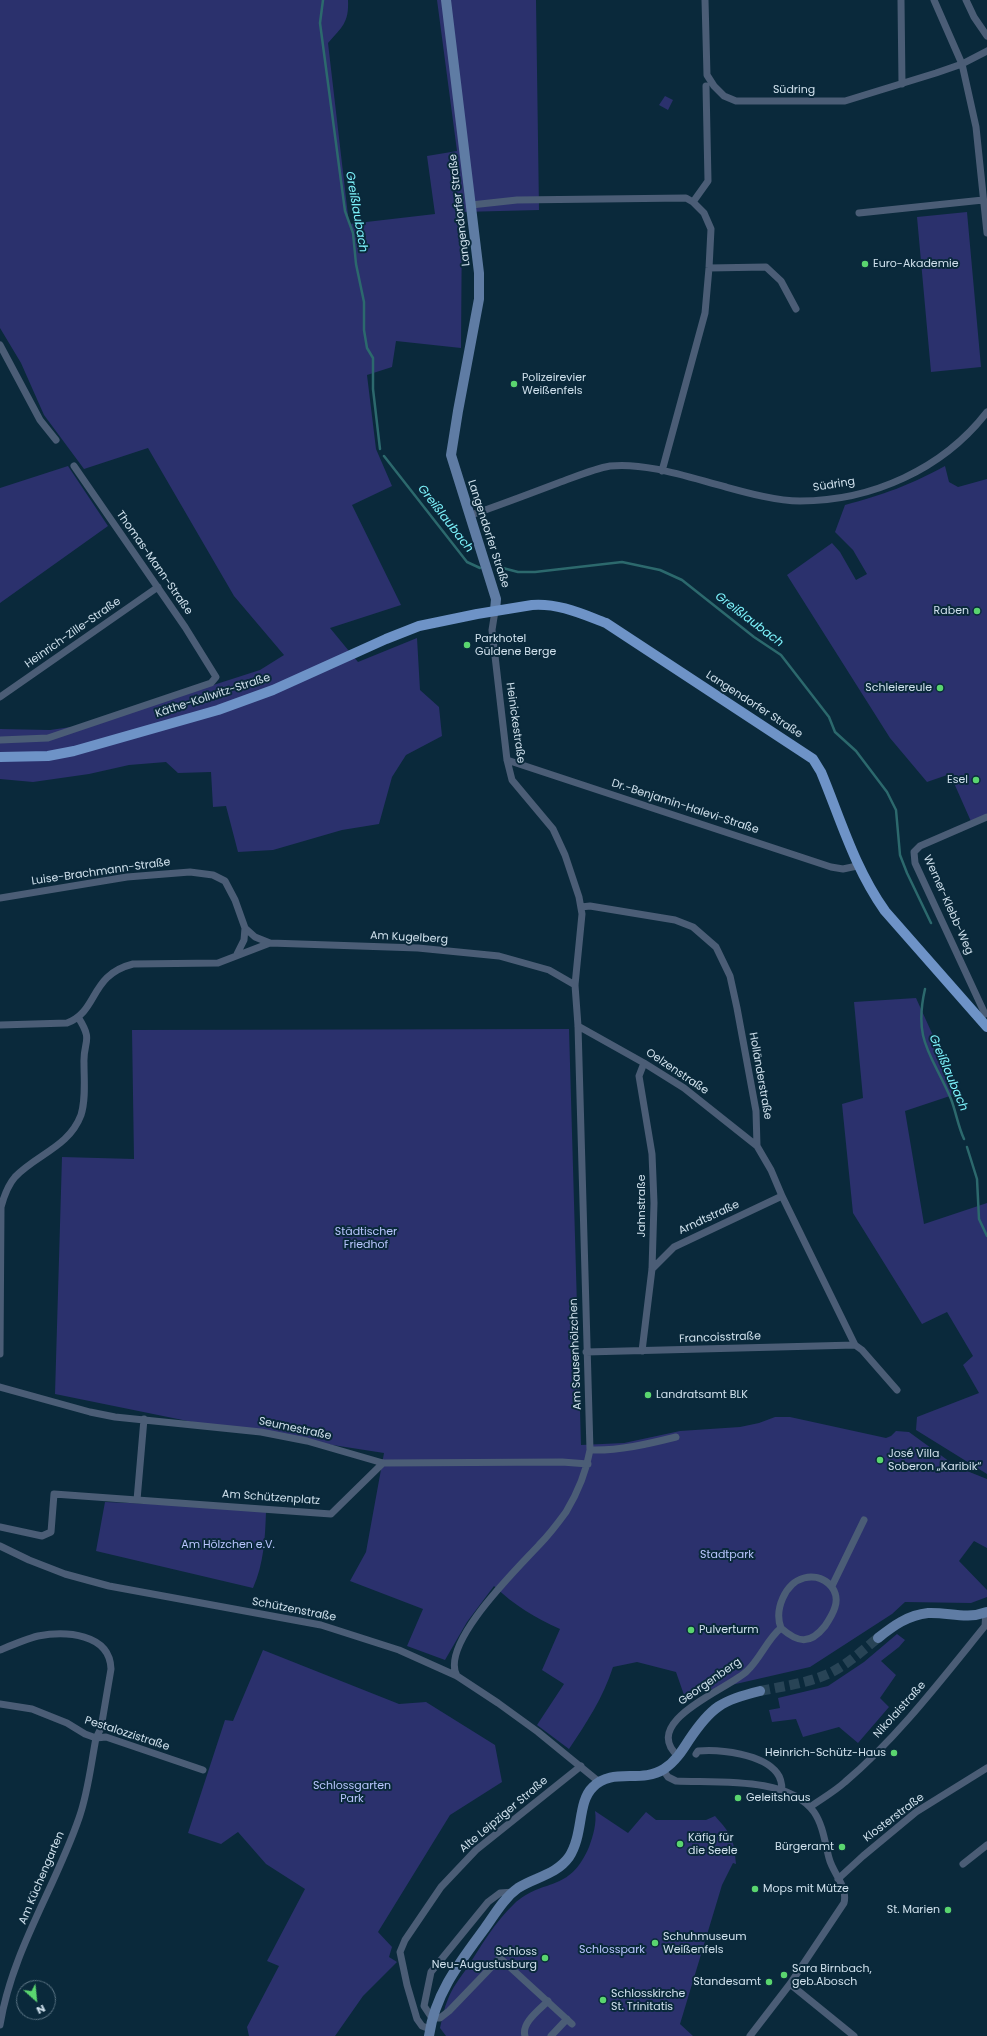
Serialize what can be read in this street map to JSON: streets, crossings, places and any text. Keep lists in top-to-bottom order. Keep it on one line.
{"streets":{"main road":["Langendorfer Straße","Käthe-Kollwitz-Straße"],"street":["Südring","Thomas-Mann-Straße","Heinrich-Zille-Straße","Heinickestraße","Dr.-Benjamin-Halevi-Straße","Luise-Brachmann-Straße","Werner-Klebb-Weg","Am Kugelberg","Oelzenstraße","Holländerstraße","Jahnstraße","Arndtstraße","Francoisstraße","Am Sausenhölzchen","Seumestraße","Am Schützenplatz","Schützenstraße","Georgenberg","Nikolaistraße","Pestalozzistraße","Alte Leipziger Straße","Klosterstraße","Am Küchengarten"]},"crossings":[["Südring","Langendorfer Straße"],["Langendorfer Straße","Käthe-Kollwitz-Straße"],["Langendorfer Straße","Heinickestraße"],["Langendorfer Straße","Dr.-Benjamin-Halevi-Straße"],["Langendorfer Straße","Werner-Klebb-Weg"],["Thomas-Mann-Straße","Heinrich-Zille-Straße"],["Käthe-Kollwitz-Straße","Heinickestraße"],["Heinickestraße","Dr.-Benjamin-Halevi-Straße"],["Heinickestraße","Am Kugelberg"],["Heinickestraße","Holländerstraße"],["Heinickestraße","Am Sausenhölzchen"],["Am Kugelberg","Am Sausenhölzchen"],["Oelzenstraße","Holländerstraße"],["Oelzenstraße","Jahnstraße"],["Oelzenstraße","Am Sausenhölzchen"],["Jahnstraße","Arndtstraße"],["Jahnstraße","Francoisstraße"],["Francoisstraße","Am Sausenhölzchen"],["Am Sausenhölzchen","Seumestraße"],["Am Sausenhölzchen","Schützenstraße"],["Seumestraße","Am Schützenplatz"],["Schützenstraße","Alte Leipziger Straße"],["Pestalozzistraße","Am Küchengarten"]],"water":["Greißlaubach"],"parks":["Städtischer Friedhof","Am Hölzchen e.V.","Stadtpark","Schlossgarten Park","Schlosspark"],"places":["Euro-Akademie","Polizeirevier Weißenfels","Raben","Parkhotel Güldene Berge","Schleiereule","Esel","Landratsamt BLK","José Villa Soberon „Karibik“","Pulverturm","Heinrich-Schütz-Haus","Geleitshaus","Käfig für die Seele","Bürgeramt","Mops mit Mütze","St. Marien","Schuhmuseum Weißenfels","Schloss Neu-Augustusburg","Sara Birnbach, geb.Abosch","Standesamt","Schlosskirche St. Trinitatis"],"north":"bottom right"}
